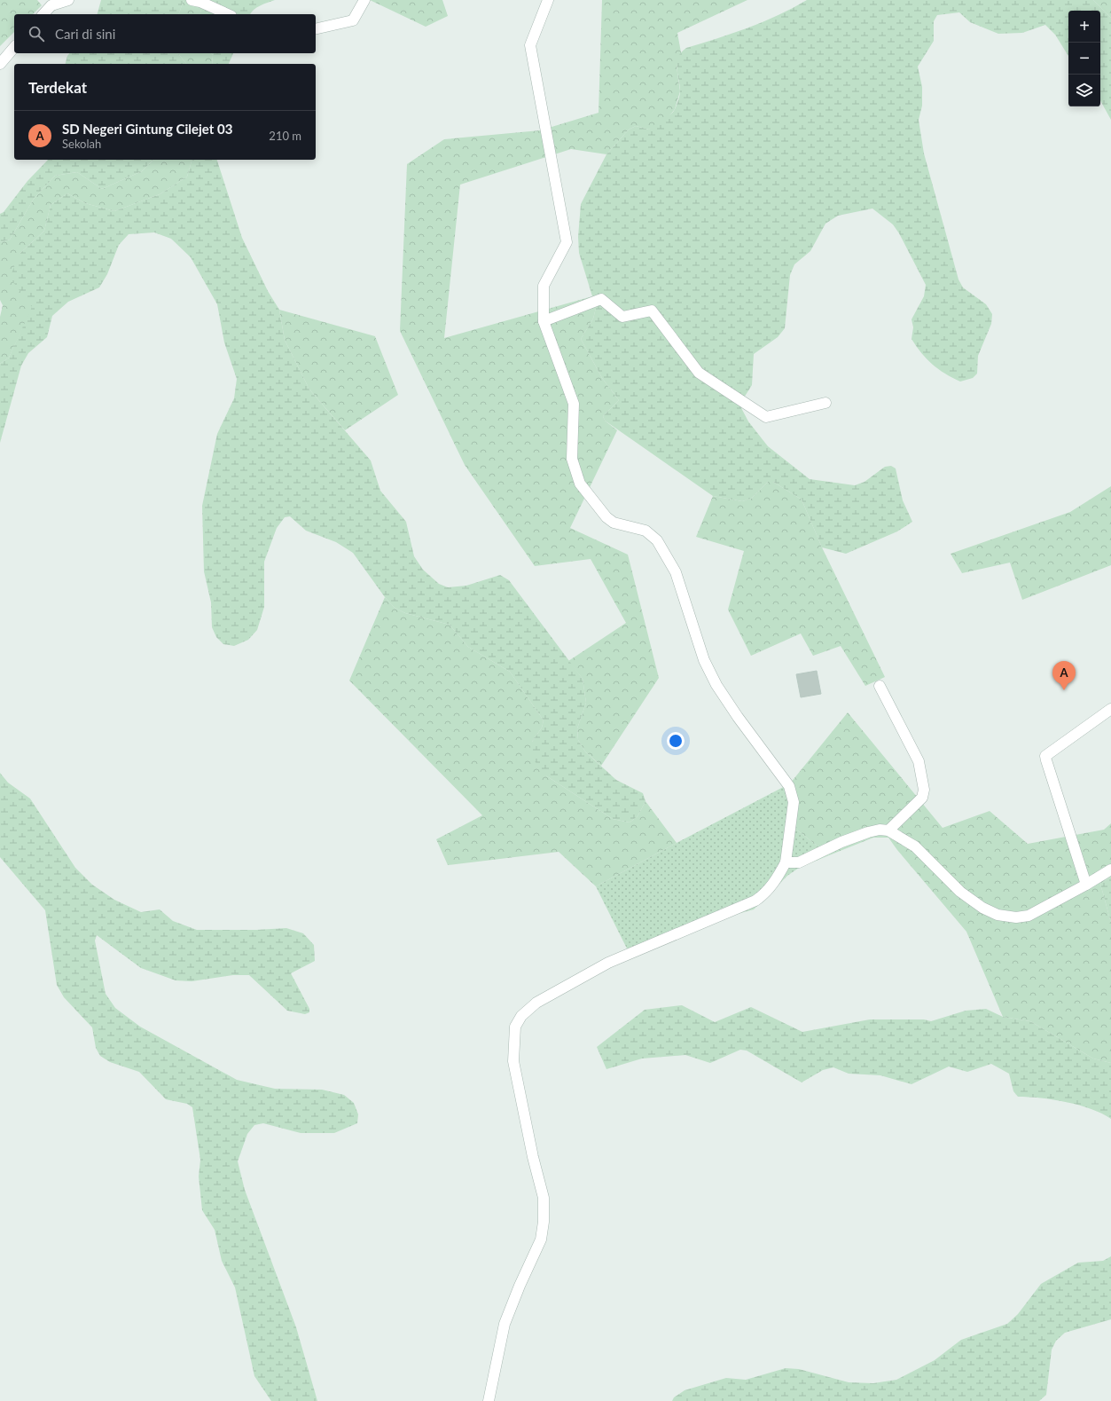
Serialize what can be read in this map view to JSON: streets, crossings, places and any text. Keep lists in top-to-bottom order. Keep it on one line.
{"page":{"map_buttons":["+","−"],"search":"Cari di sini","heading":"Terdekat","list":[{"mark":"A","name":"SD Negeri Gintung Cilejet 03","note":"Sekolah","value":"210 m"}],"pins":"A"}}
